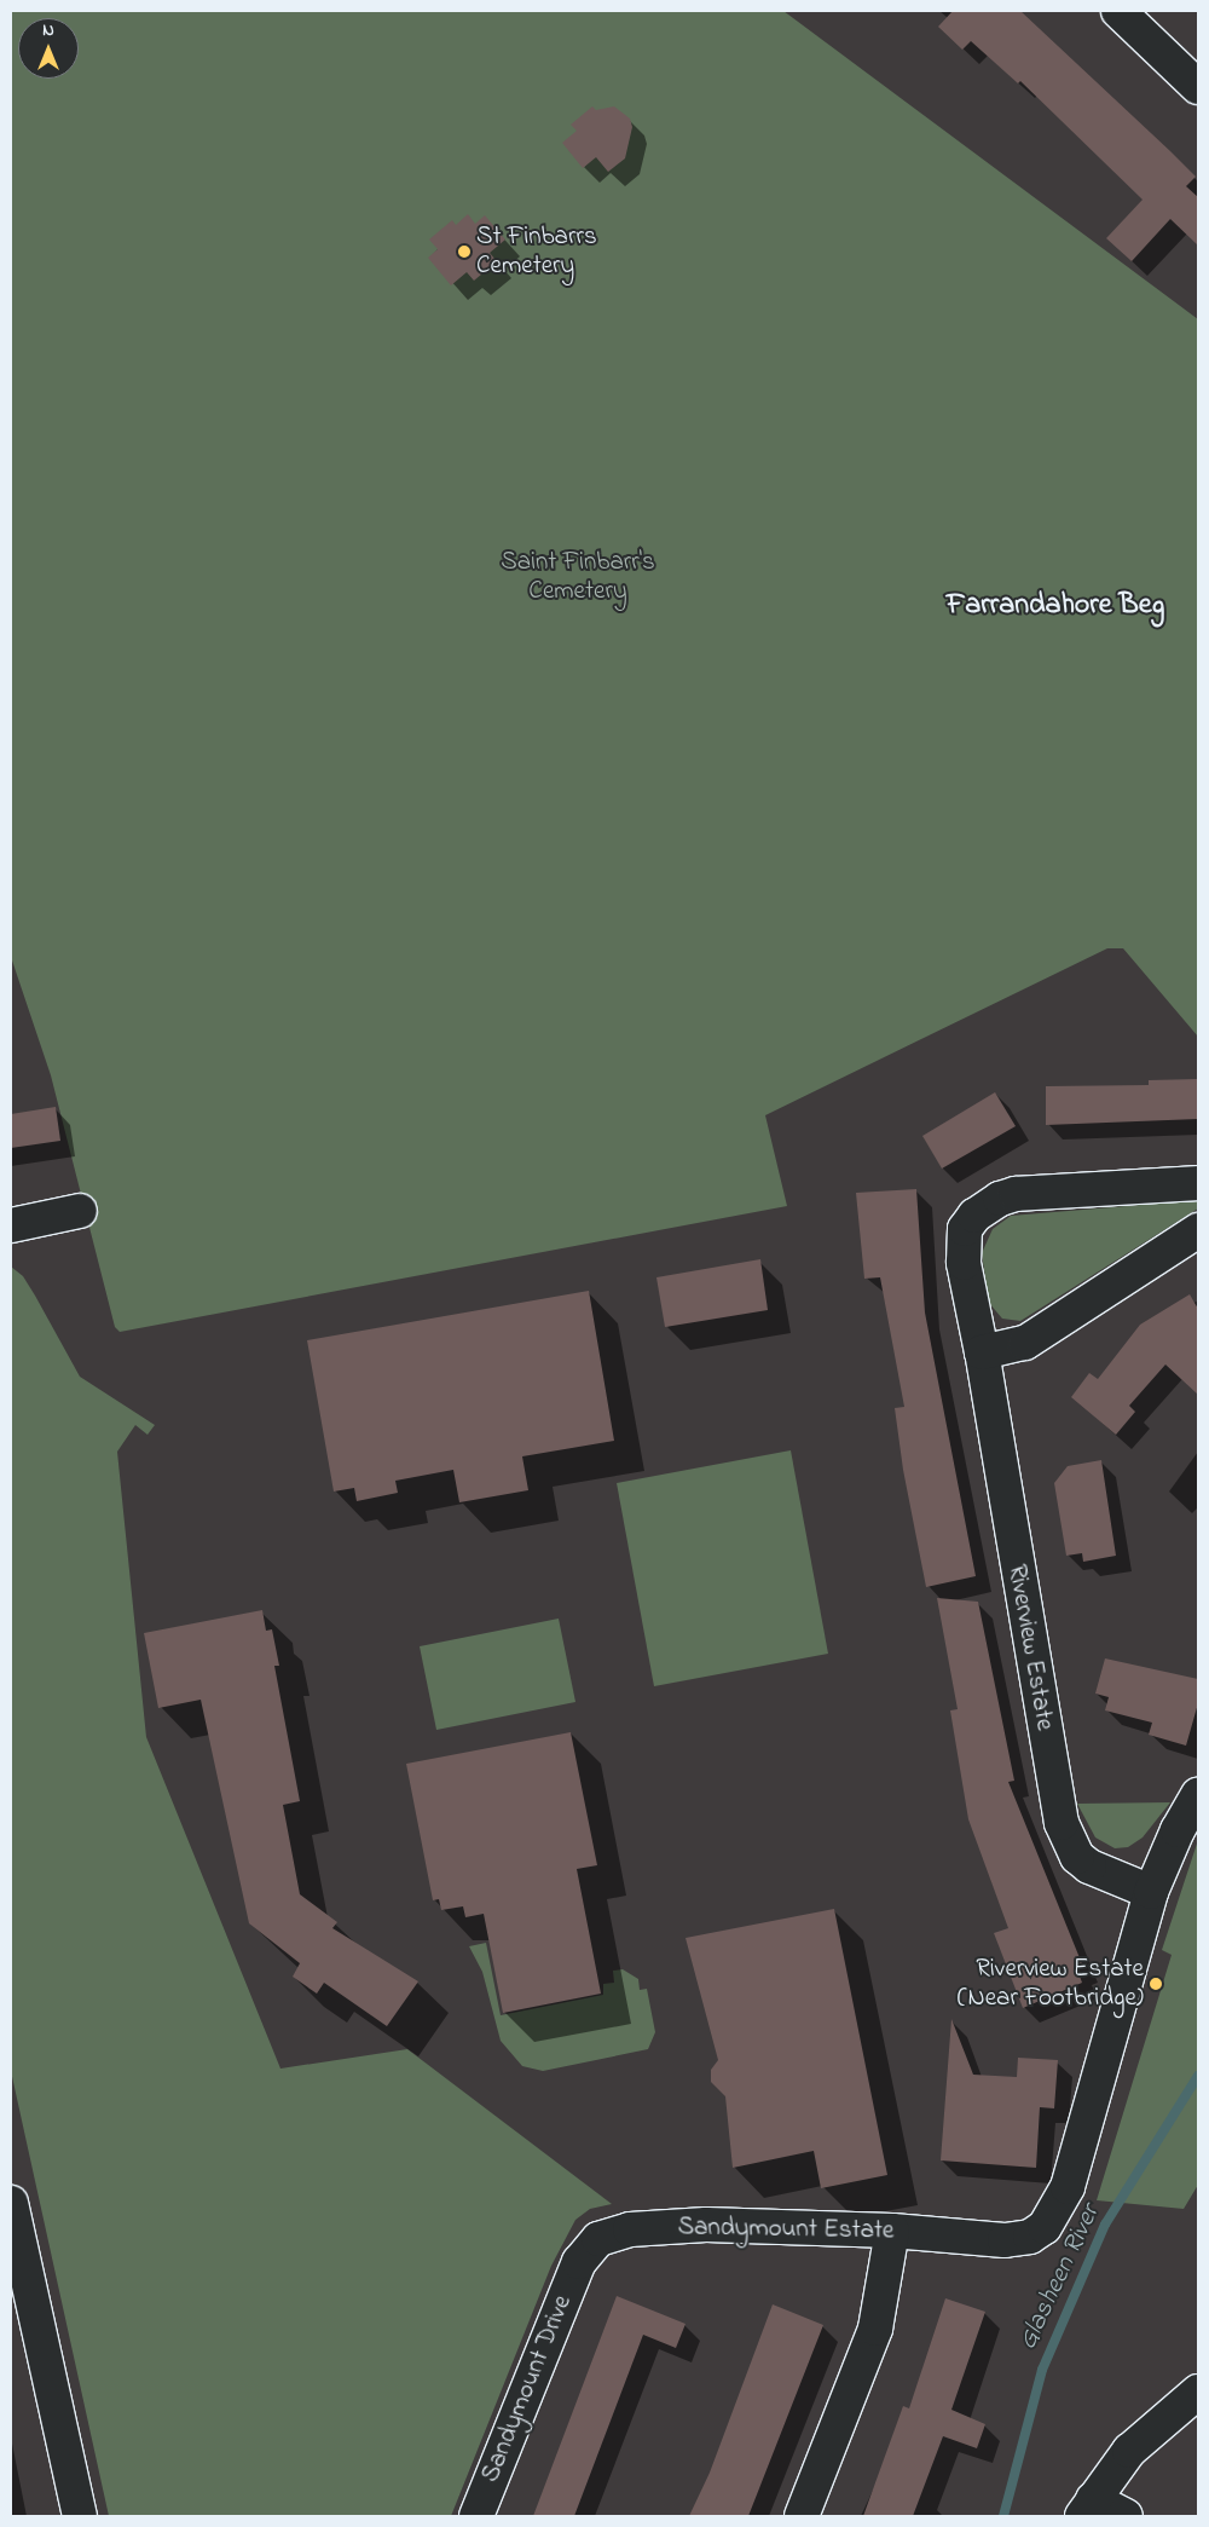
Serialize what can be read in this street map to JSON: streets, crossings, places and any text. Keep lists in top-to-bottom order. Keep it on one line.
{"streets":{"street":["Riverview Estate","Sandymount Estate","Sandymount Drive"]},"crossings":[["Riverview Estate","Sandymount Estate"],["Sandymount Estate","Sandymount Drive"]],"districts":["Farrandahore Beg"],"water":["Glasheen River"],"parks":["Saint Finbarr's Cemetery"],"places":["St Finbarrs Cemetery","Riverview Estate (Near Footbridge)"],"north":"top"}
